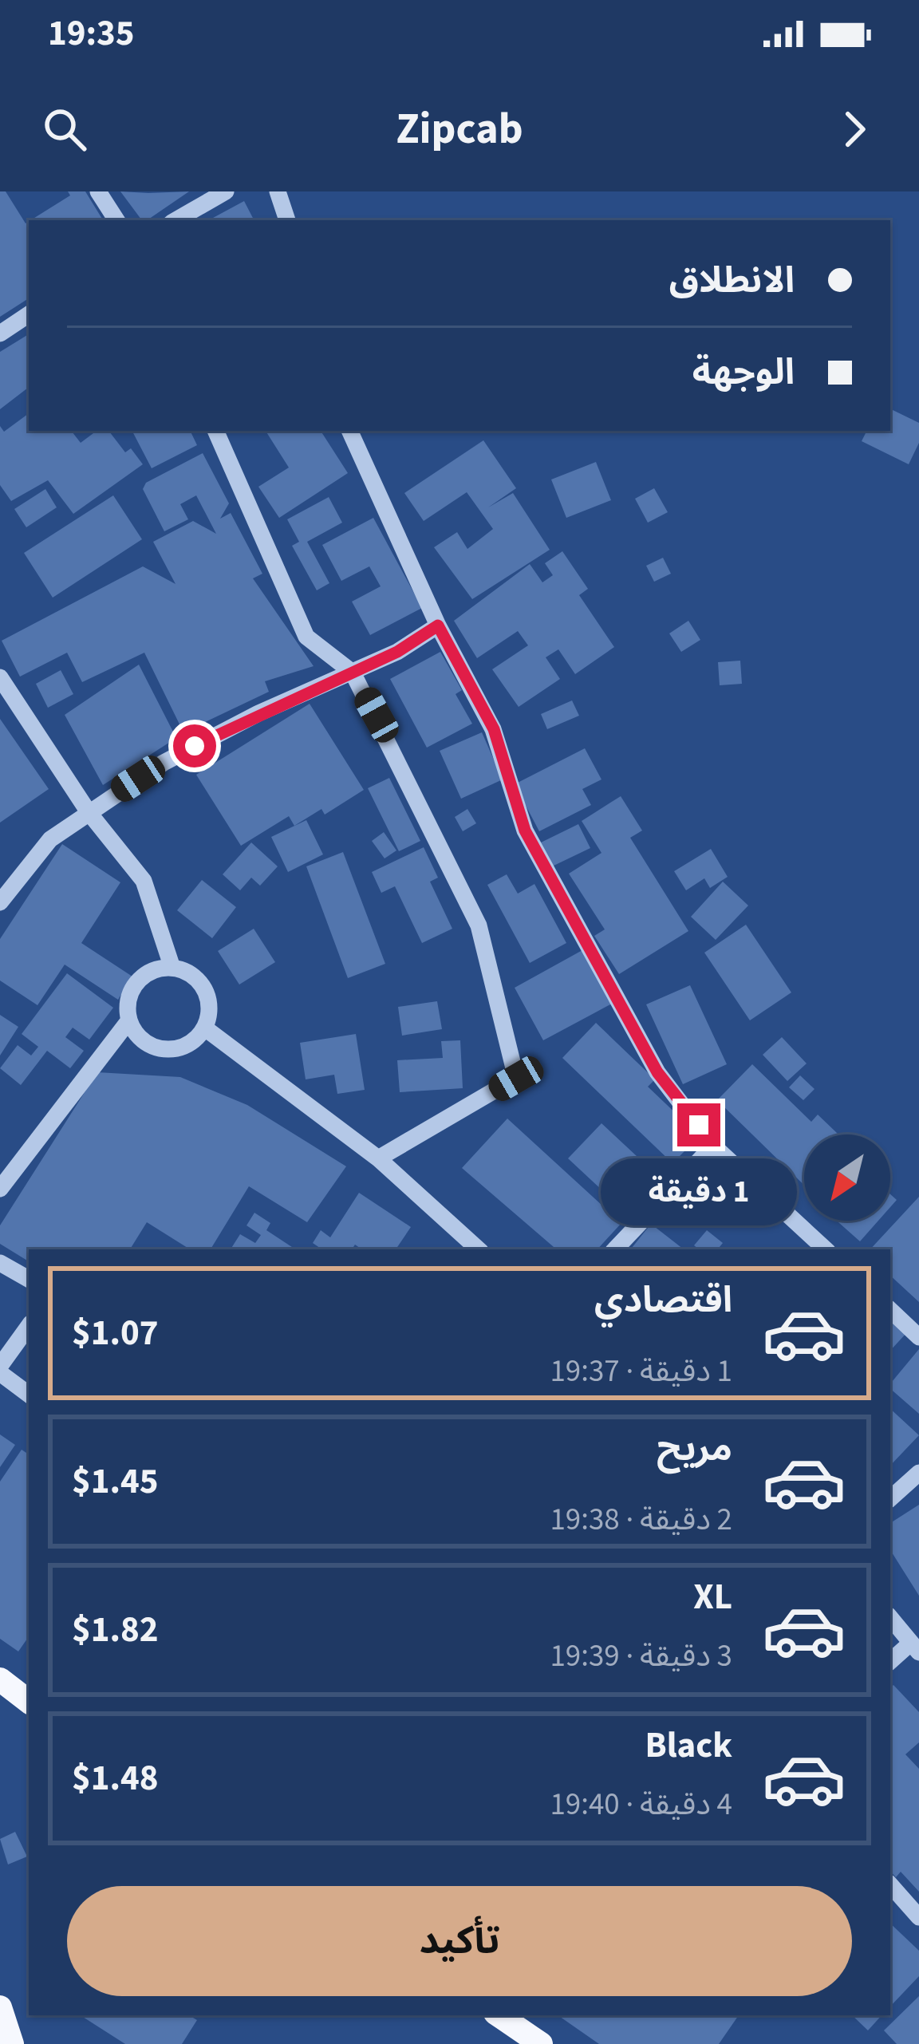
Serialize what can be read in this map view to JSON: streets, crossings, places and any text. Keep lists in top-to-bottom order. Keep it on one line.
{"north":"bottom left","page":{"status":"19:35","header":"Zipcab","banner":["الانطلاق","الوجهة"],"bubble":"1 دقيقة","list":[{"name":"اقتصادي","note":"1 دقيقة · 19:37","value":"$1.07"},{"name":"مريح","note":"2 دقيقة · 19:38","value":"$1.45"},{"name":"XL","note":"3 دقيقة · 19:39","value":"$1.82"},{"name":"Black","note":"4 دقيقة · 19:40","value":"$1.48"}],"buttons":"تأكيد"}}
